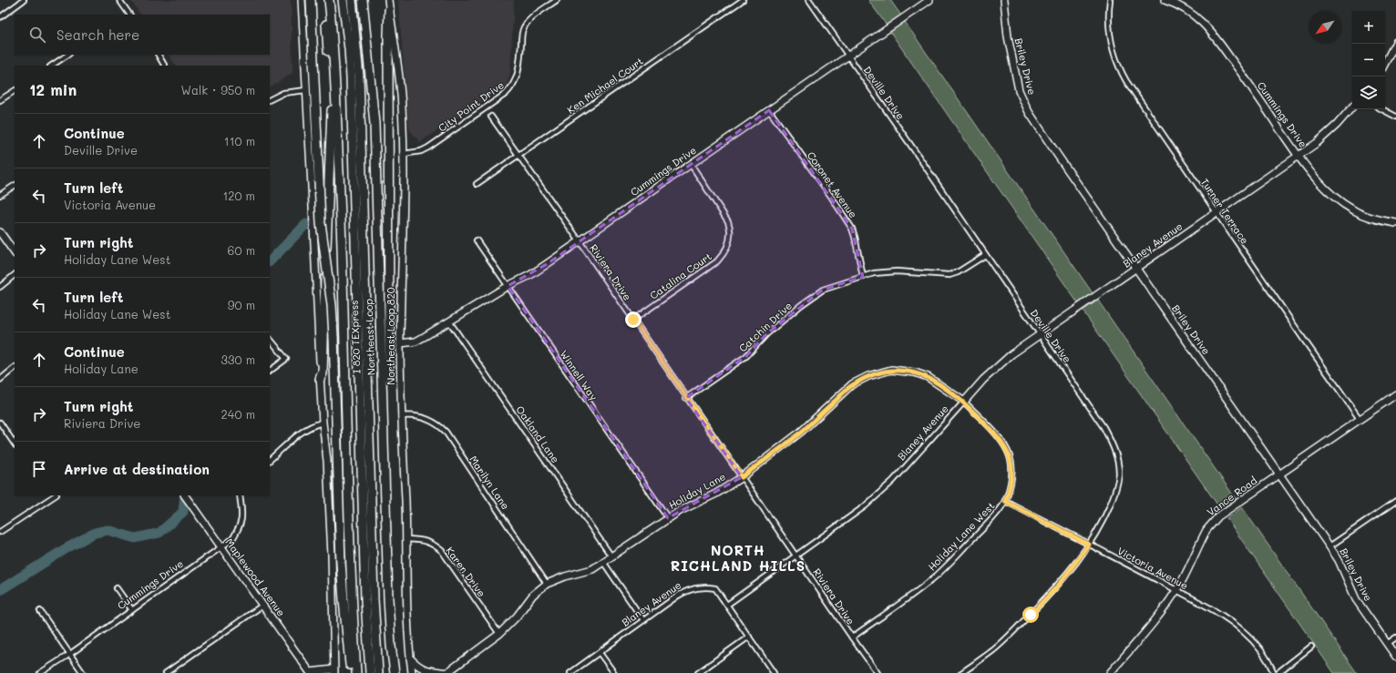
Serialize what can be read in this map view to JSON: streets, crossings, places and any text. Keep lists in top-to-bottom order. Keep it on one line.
{"streets":{"highway":["I 820 TEXpress","Northeast Loop"],"street":["Briley Drive","Ken Michael Court","Deville Drive","City Point Drive","Cummings Drive","Coronet Avenue","Turner Terrace","Blaney Avenue","Riviera Drive","Catalina Court","Catchin Drive","Northeast Loop 820","Winnell Way","Oakland Lane","Marilyn Lane","Holiday Lane","Vance Road","Holiday Lane West","Victoria Avenue","Karen Drive","Maplewood Avenue"]},"crossings":[["Briley Drive","Blaney Avenue"],["Briley Drive","Vance Road"],["Ken Michael Court","Riviera Drive"],["Deville Drive","Cummings Drive"],["Deville Drive","Blaney Avenue"],["Deville Drive","Catchin Drive"],["Deville Drive","Victoria Avenue"],["City Point Drive","Northeast Loop 820"],["Cummings Drive","Coronet Avenue"],["Cummings Drive","Blaney Avenue"],["Cummings Drive","Riviera Drive"],["Cummings Drive","Catalina Court"],["Cummings Drive","Northeast Loop 820"],["Cummings Drive","Winnell Way"],["Cummings Drive","Oakland Lane"],["Cummings Drive","Maplewood Avenue"],["Coronet Avenue","Catchin Drive"],["Turner Terrace","Blaney Avenue"],["Turner Terrace","Vance Road"],["Blaney Avenue","Riviera Drive"],["Blaney Avenue","Holiday Lane"],["Blaney Avenue","Holiday Lane West"],["Riviera Drive","Catalina Court"],["Riviera Drive","Catchin Drive"],["Riviera Drive","Holiday Lane"],["Riviera Drive","Holiday Lane West"],["Northeast Loop 820","Marilyn Lane"],["Northeast Loop 820","Karen Drive"],["Winnell Way","Holiday Lane"],["Oakland Lane","Holiday Lane"],["Marilyn Lane","Holiday Lane"],["Holiday Lane","Holiday Lane West"],["Holiday Lane","Karen Drive"],["Vance Road","Victoria Avenue"],["Holiday Lane West","Victoria Avenue"]],"districts":["NORTH RICHLAND HILLS"],"north":"bottom left","page":{"map_buttons":["+","−"],"search":"Search here","heading":["12 min","Walk · 950 m"],"list":[["Continue","Deville Drive","110 m"],["Turn left","Victoria Avenue","120 m"],["Turn right","Holiday Lane West","60 m"],["Turn left","Holiday Lane West","90 m"],["Continue","Holiday Lane","330 m"],["Turn right","Riviera Drive","240 m"],"Arrive at destination"]}}
